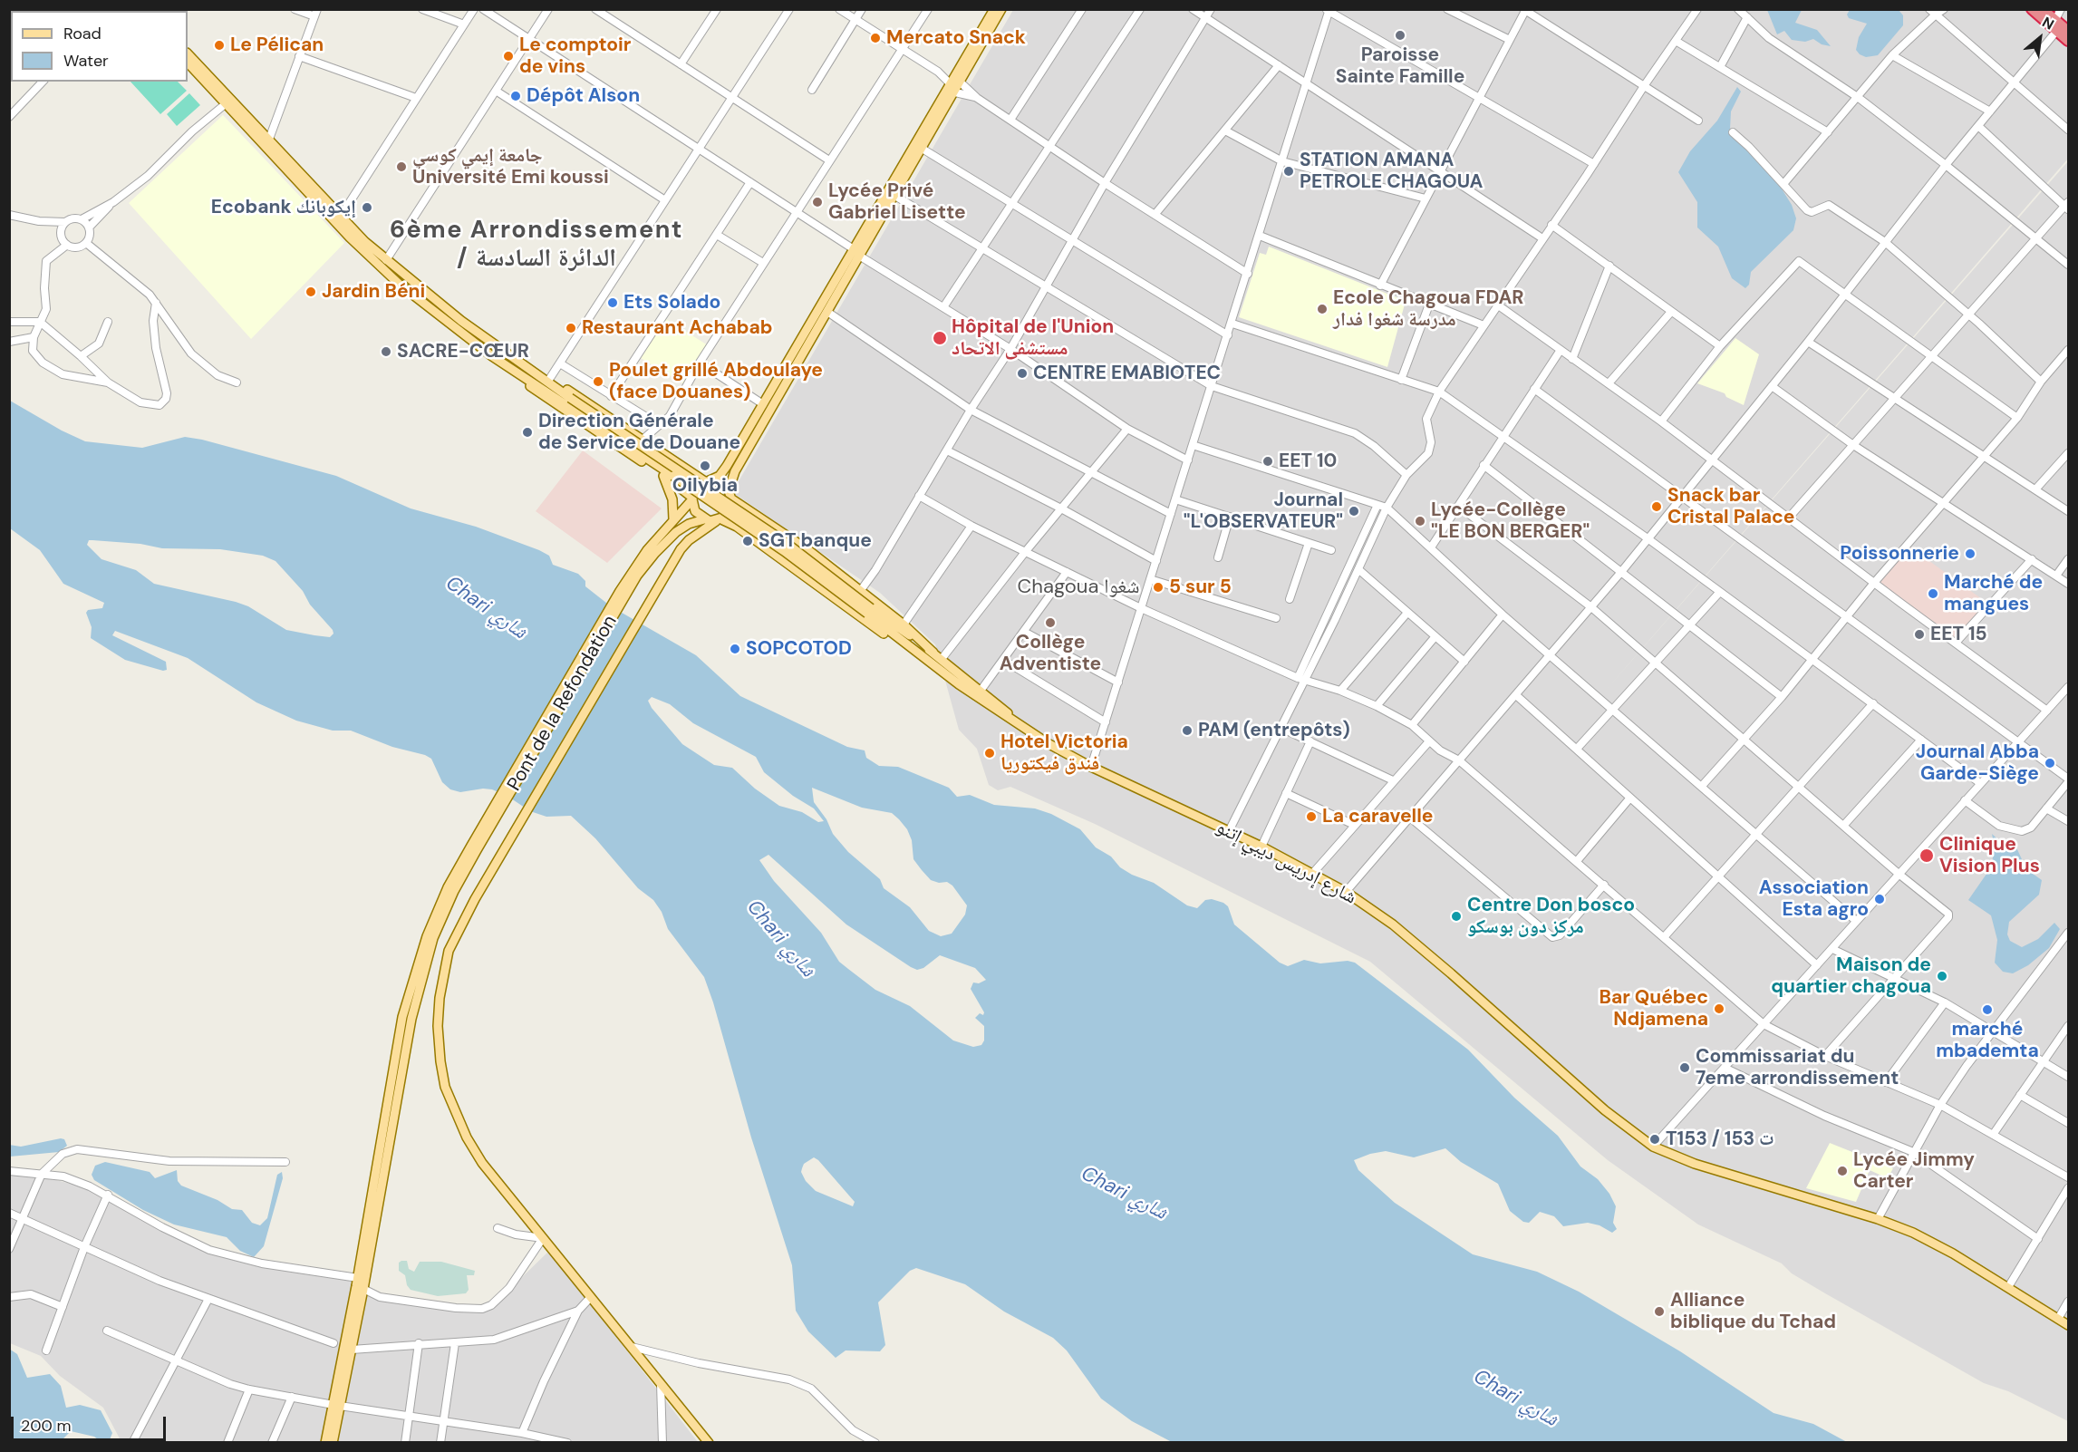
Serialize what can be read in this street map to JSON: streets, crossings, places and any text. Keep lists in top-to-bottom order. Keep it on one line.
{"streets":{"main road":["Pont de la Refondation","شارع إدريس ديبي إتنو"]},"districts":["6ème Arrondissement / الدائرة السادسة","Chagoua شغوا"],"water":["Chari شاري"],"places":["Paroisse Sainte Famille","Mercato Snack","Le Pélican","Le comptoir de vins","Dépôt Alson","جامعة إيمي كوسي Université Emi koussi","STATION AMANA PETROLE CHAGOUA","Lycée Privé Gabriel Lisette","Ecobank إيكوبانك","Jardin Béni","Ets Solado","Ecole Chagoua FDAR مدرسة شغوا فدار","Restaurant Achabab","Hôpital de l'Union مستشفى الاتحاد","SACRE-CŒUR","CENTRE EMABIOTEC","Poulet grillé Abdoulaye (face Douanes)","Direction Générale de Service de Douane","EET 10","Oilybia","Snack bar Cristal Palace","Journal \"L'OBSERVATEUR\"","Lycée-Collège \"LE BON BERGER\"","SGT banque","Poissonnerie","5 sur 5","Marché de mangues","Collège Adventiste","EET 15","SOPCOTOD","PAM (entrepôts)","Hotel Victoria فندق فيكتوريا","Journal Abba Garde-Siège","La caravelle","Clinique Vision Plus","Association Esta agro","Centre Don bosco مركز دون بوسكو","Maison de quartier chagoua","Bar Québec Ndjamena","marché mbademta","Commissariat du 7eme arrondissement","T153 / ت 153","Lycée Jimmy Carter","Alliance biblique du Tchad"],"legend":["Road","Water"],"scale_bar":"200 m","north":"top right"}
